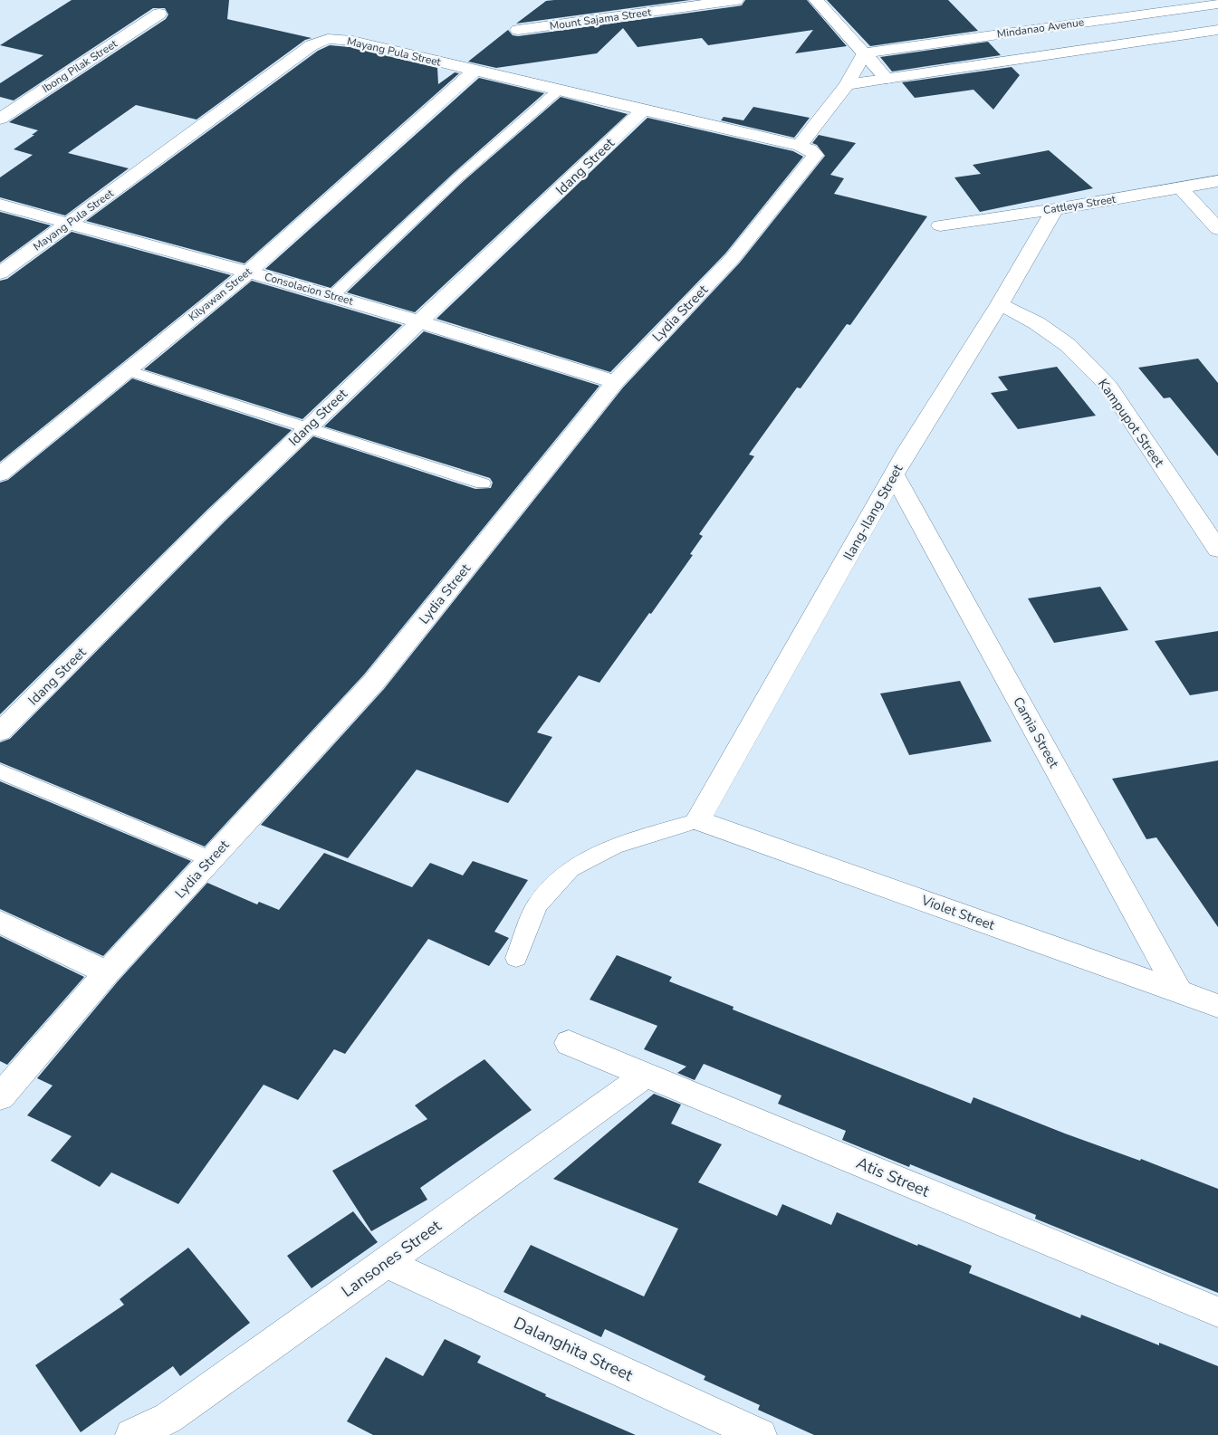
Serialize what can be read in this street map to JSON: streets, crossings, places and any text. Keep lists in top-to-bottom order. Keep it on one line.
{"streets":{"street":["Mount Sajama Street","Mindanao Avenue","Mayang Pula Street","Ibong Pilak Street","Idang Street","Cattleya Street","Consolacion Street","Kilyawan Street","Lydia Street","Kampupot Street","Ilang-Ilang Street","Camia Street","Violet Street","Atis Street","Lansones Street","Dalanghita Street"]},"crossings":[["Mayang Pula Street","Idang Street"],["Mayang Pula Street","Consolacion Street"],["Mayang Pula Street","Kilyawan Street"],["Mayang Pula Street","Lydia Street"],["Idang Street","Consolacion Street"],["Cattleya Street","Ilang-Ilang Street"],["Consolacion Street","Kilyawan Street"],["Consolacion Street","Lydia Street"],["Kampupot Street","Ilang-Ilang Street"],["Ilang-Ilang Street","Camia Street"],["Ilang-Ilang Street","Violet Street"],["Camia Street","Violet Street"],["Atis Street","Lansones Street"],["Lansones Street","Dalanghita Street"]]}
